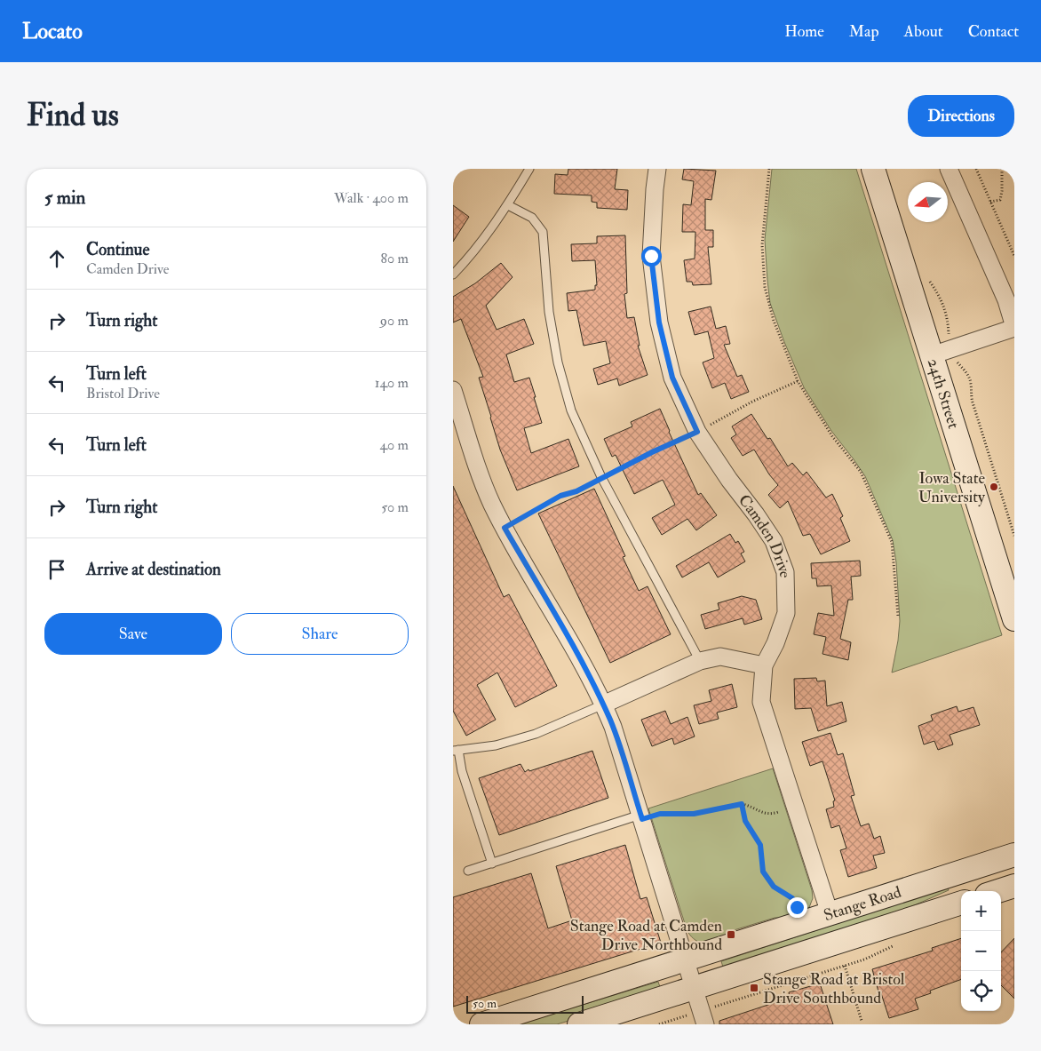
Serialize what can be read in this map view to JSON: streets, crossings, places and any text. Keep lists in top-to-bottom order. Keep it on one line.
{"streets":{"main road":["24th Street","Stange Road"],"street":["Camden Drive"]},"crossings":[["Camden Drive","Stange Road"]],"places":{"other":["Iowa State University"],"transit":["Stange Road at Camden Drive Northbound","Stange Road at Bristol Drive Southbound"]},"scale_bar":"50 m","north":"left","page":{"header":"Locato","nav":["Home","Map","About","Contact"],"buttons":["Directions",["Save","Share"]],"title":"Find us","heading":["5 min","Walk · 400 m"],"list":[["Continue","Camden Drive","80 m"],["Turn right","90 m"],["Turn left","Bristol Drive","140 m"],["Turn left","40 m"],["Turn right","50 m"],"Arrive at destination"],"map_buttons":["+","−"],"scale":"50 m"}}
